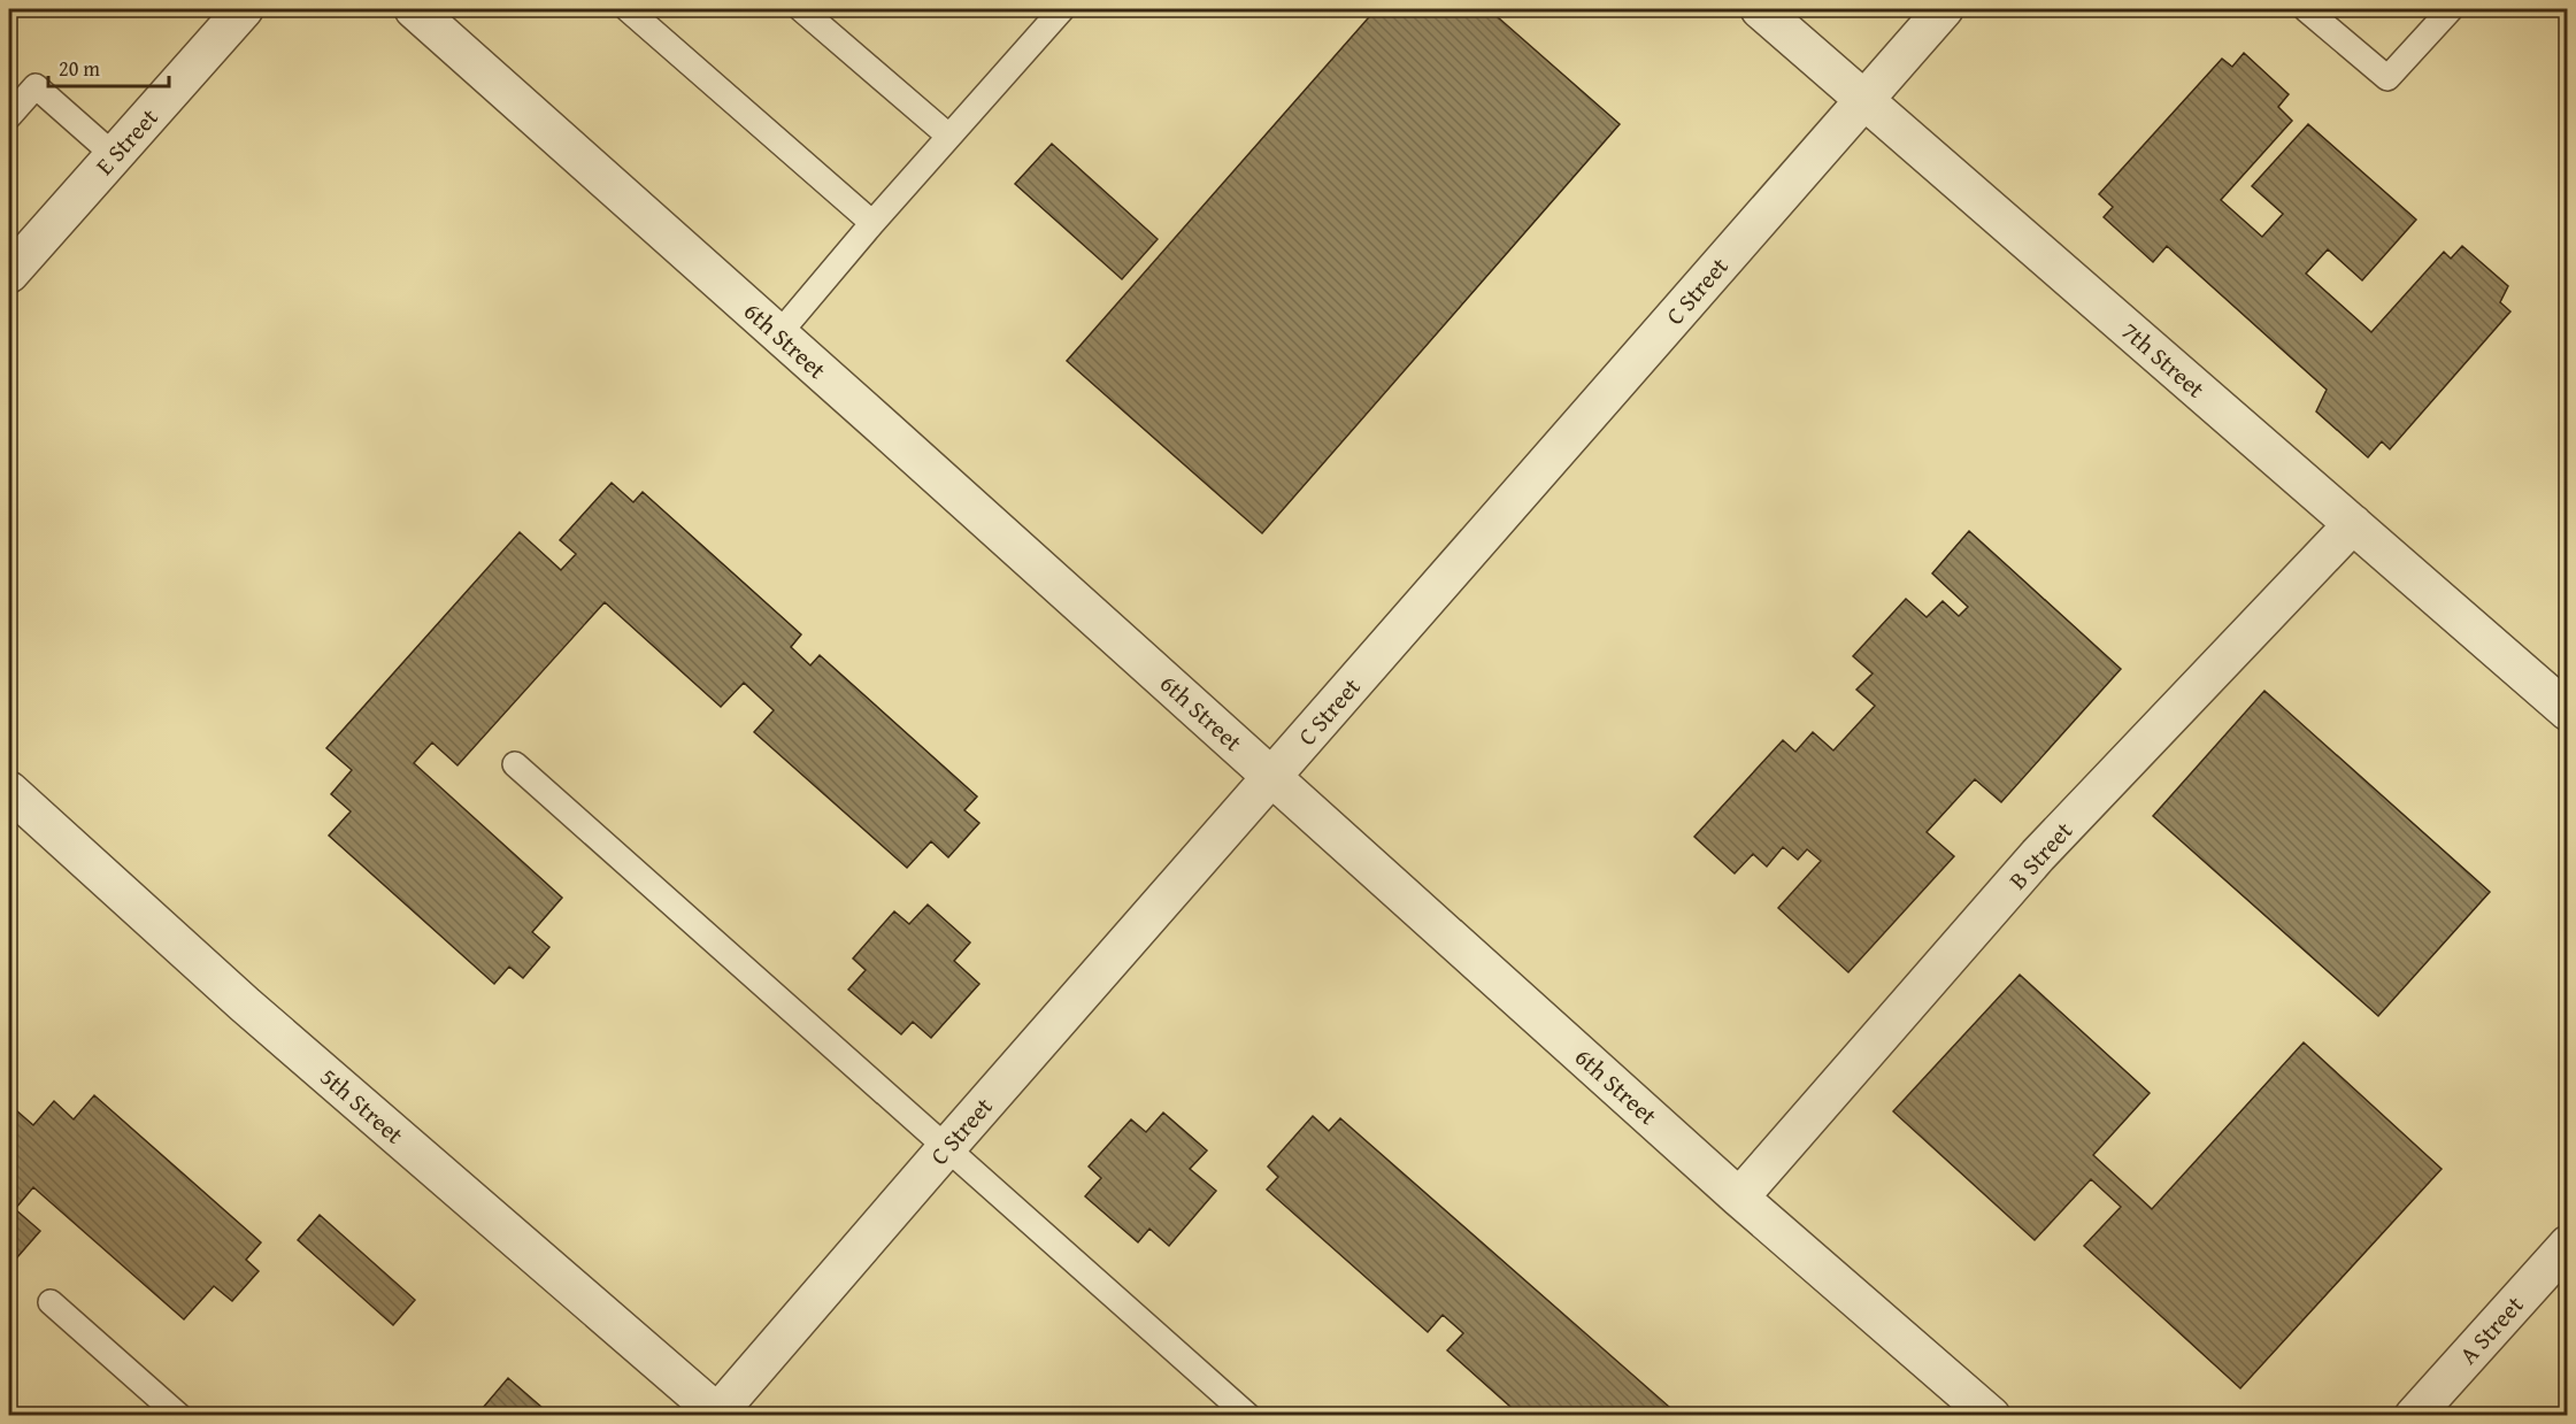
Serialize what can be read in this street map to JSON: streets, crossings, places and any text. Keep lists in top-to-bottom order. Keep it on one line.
{"streets":{"street":["E Street","C Street","6th Street","7th Street","B Street","5th Street","A Street"]},"crossings":[["C Street","6th Street"],["C Street","7th Street"],["C Street","5th Street"],["6th Street","B Street"],["7th Street","B Street"]],"scale_bar":"20 m"}
